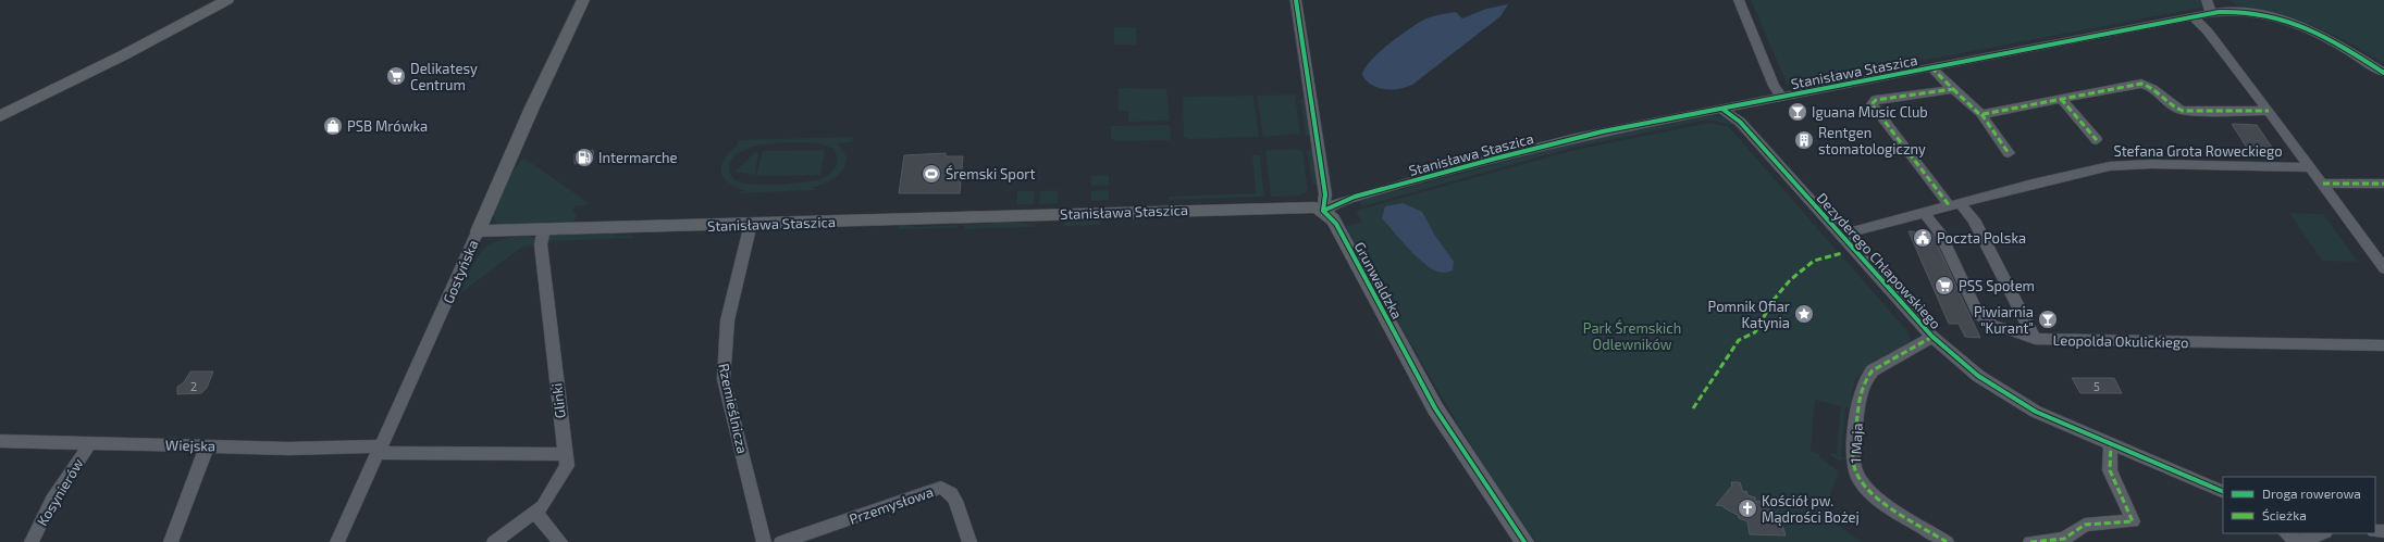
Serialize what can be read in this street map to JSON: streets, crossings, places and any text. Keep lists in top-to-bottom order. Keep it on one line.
{"streets":{"main road":["Stanisława Staszica","Gostyńska","Grunwaldzka"],"street":["Stefana Grota Roweckiego","Dezyderego Chłapowskiego","Leopolda Okulickiego","Glinki","Rzemieślnicza","1 Maja","Wiejska","Kosynierów","Przemysłowa"]},"crossings":[["Stanisława Staszica","Stefana Grota Roweckiego"],["Stanisława Staszica","Dezyderego Chłapowskiego"],["Stanisława Staszica","Gostyńska"],["Stanisława Staszica","Grunwaldzka"],["Stanisława Staszica","Glinki"],["Stanisława Staszica","Rzemieślnicza"],["Stefana Grota Roweckiego","Dezyderego Chłapowskiego"],["Stefana Grota Roweckiego","Leopolda Okulickiego"],["Dezyderego Chłapowskiego","1 Maja"],["Gostyńska","Wiejska"],["Glinki","Wiejska"],["Wiejska","Kosynierów"]],"parks":["Park Śremskich Odlewników"],"places":{"supermarket":["Delikatesy Centrum","PSS Społem"],"bar":["Iguana Music Club","Piwiarnia \"Kurant\""],"shop":["PSB Mrówka"],"building":["Rentgen stomatologiczny"],"fuel station":["Intermarche"],"sports":["Śremski Sport"],"public building":["Poczta Polska"],"place":["Pomnik Ofiar Katynia"],"church":["Kościół pw. Mądrości Bożej"]},"house_numbers":["2","5"],"legend":["Droga rowerowa","Ścieżka"]}
